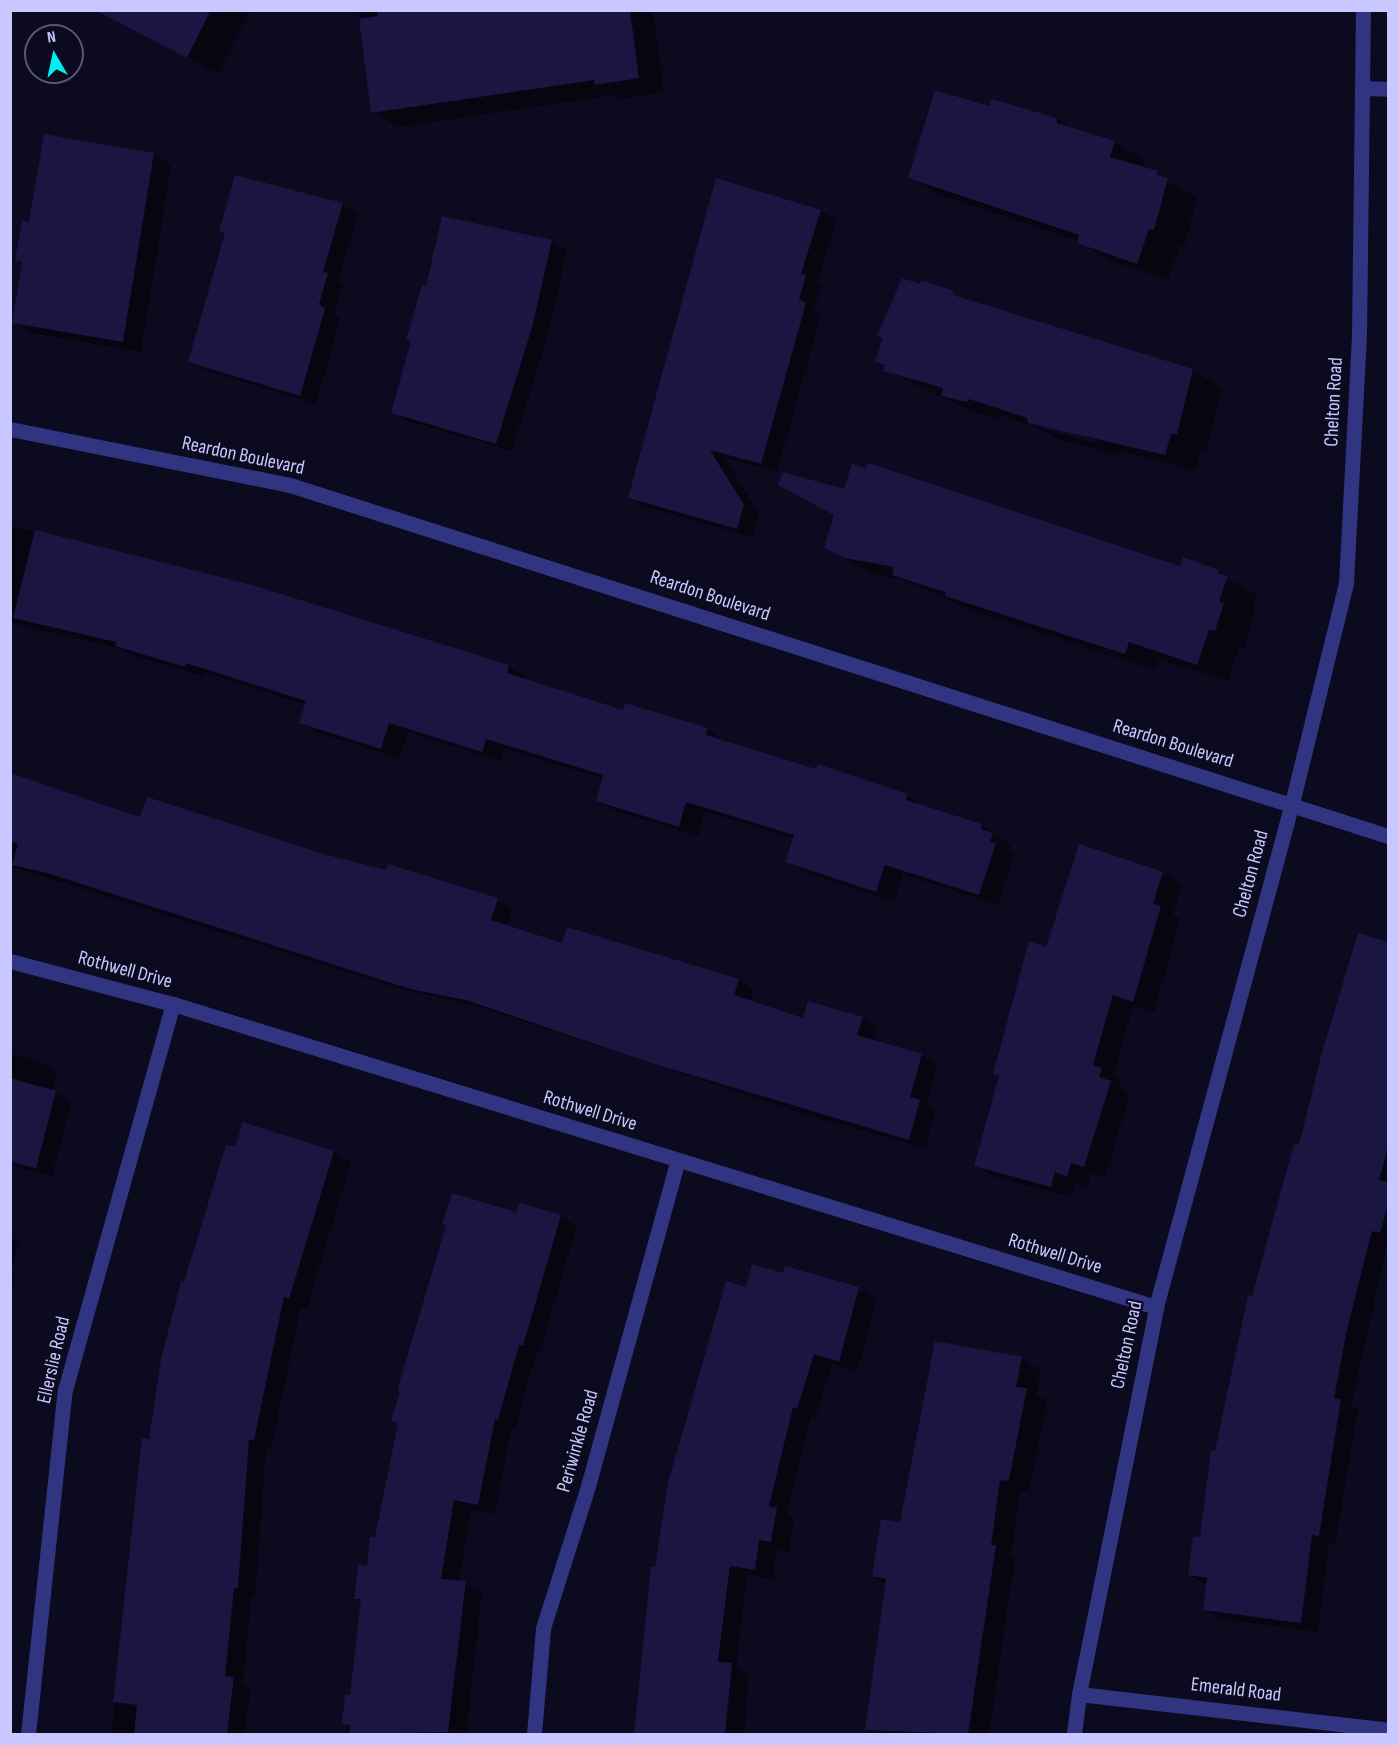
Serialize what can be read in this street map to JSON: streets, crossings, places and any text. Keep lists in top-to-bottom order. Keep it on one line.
{"streets":{"street":["Chelton Road","Reardon Boulevard","Rothwell Drive","Ellerslie Road","Periwinkle Road","Emerald Road"]},"crossings":[["Chelton Road","Reardon Boulevard"],["Chelton Road","Rothwell Drive"],["Chelton Road","Emerald Road"],["Rothwell Drive","Ellerslie Road"],["Rothwell Drive","Periwinkle Road"]],"north":"top"}
